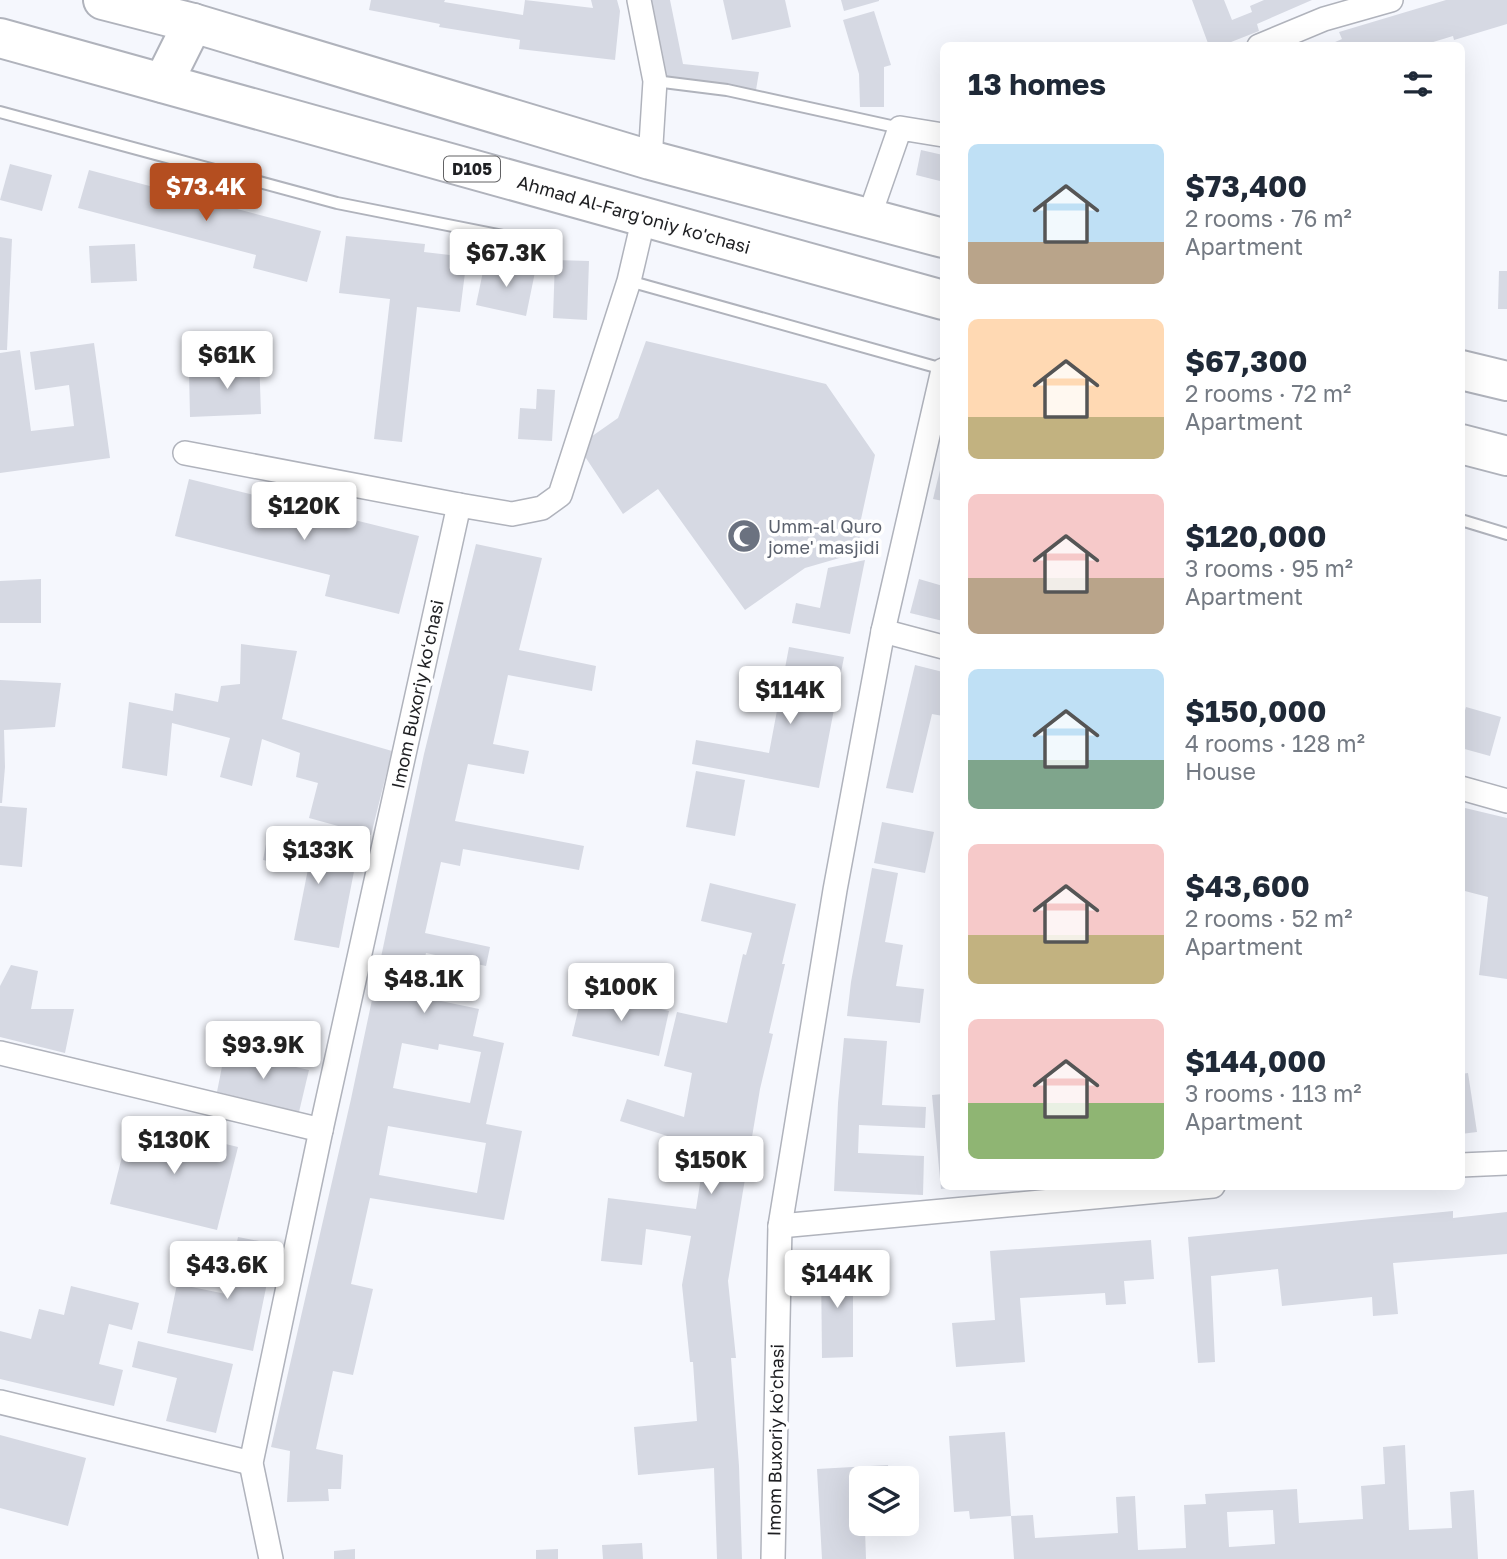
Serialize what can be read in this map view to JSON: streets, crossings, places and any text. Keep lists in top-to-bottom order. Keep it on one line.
{"streets":{"highway":["D105","Ahmad Al-Farg'oniy ko'chasi"],"street":["Imom Buxoriy koʻchasi"]},"places":{"mosque":["Umm-al Quro jome' masjidi"]},"page":{"heading":"13 homes","list":[{"name":"$73,400","note":"2 rooms · 76 m² · Apartment"},{"name":"$67,300","note":"2 rooms · 72 m² · Apartment"},{"name":"$120,000","note":"3 rooms · 95 m² · Apartment"},{"name":"$150,000","note":"4 rooms · 128 m² · House"},{"name":"$43,600","note":"2 rooms · 52 m² · Apartment"},{"name":"$144,000","note":"3 rooms · 113 m² · Apartment"}],"price":["$73.4K","$67.3K","$61K","$120K","$114K","$133K","$48.1K","$100K","$93.9K","$130K","$150K","$43.6K","$144K"]}}
